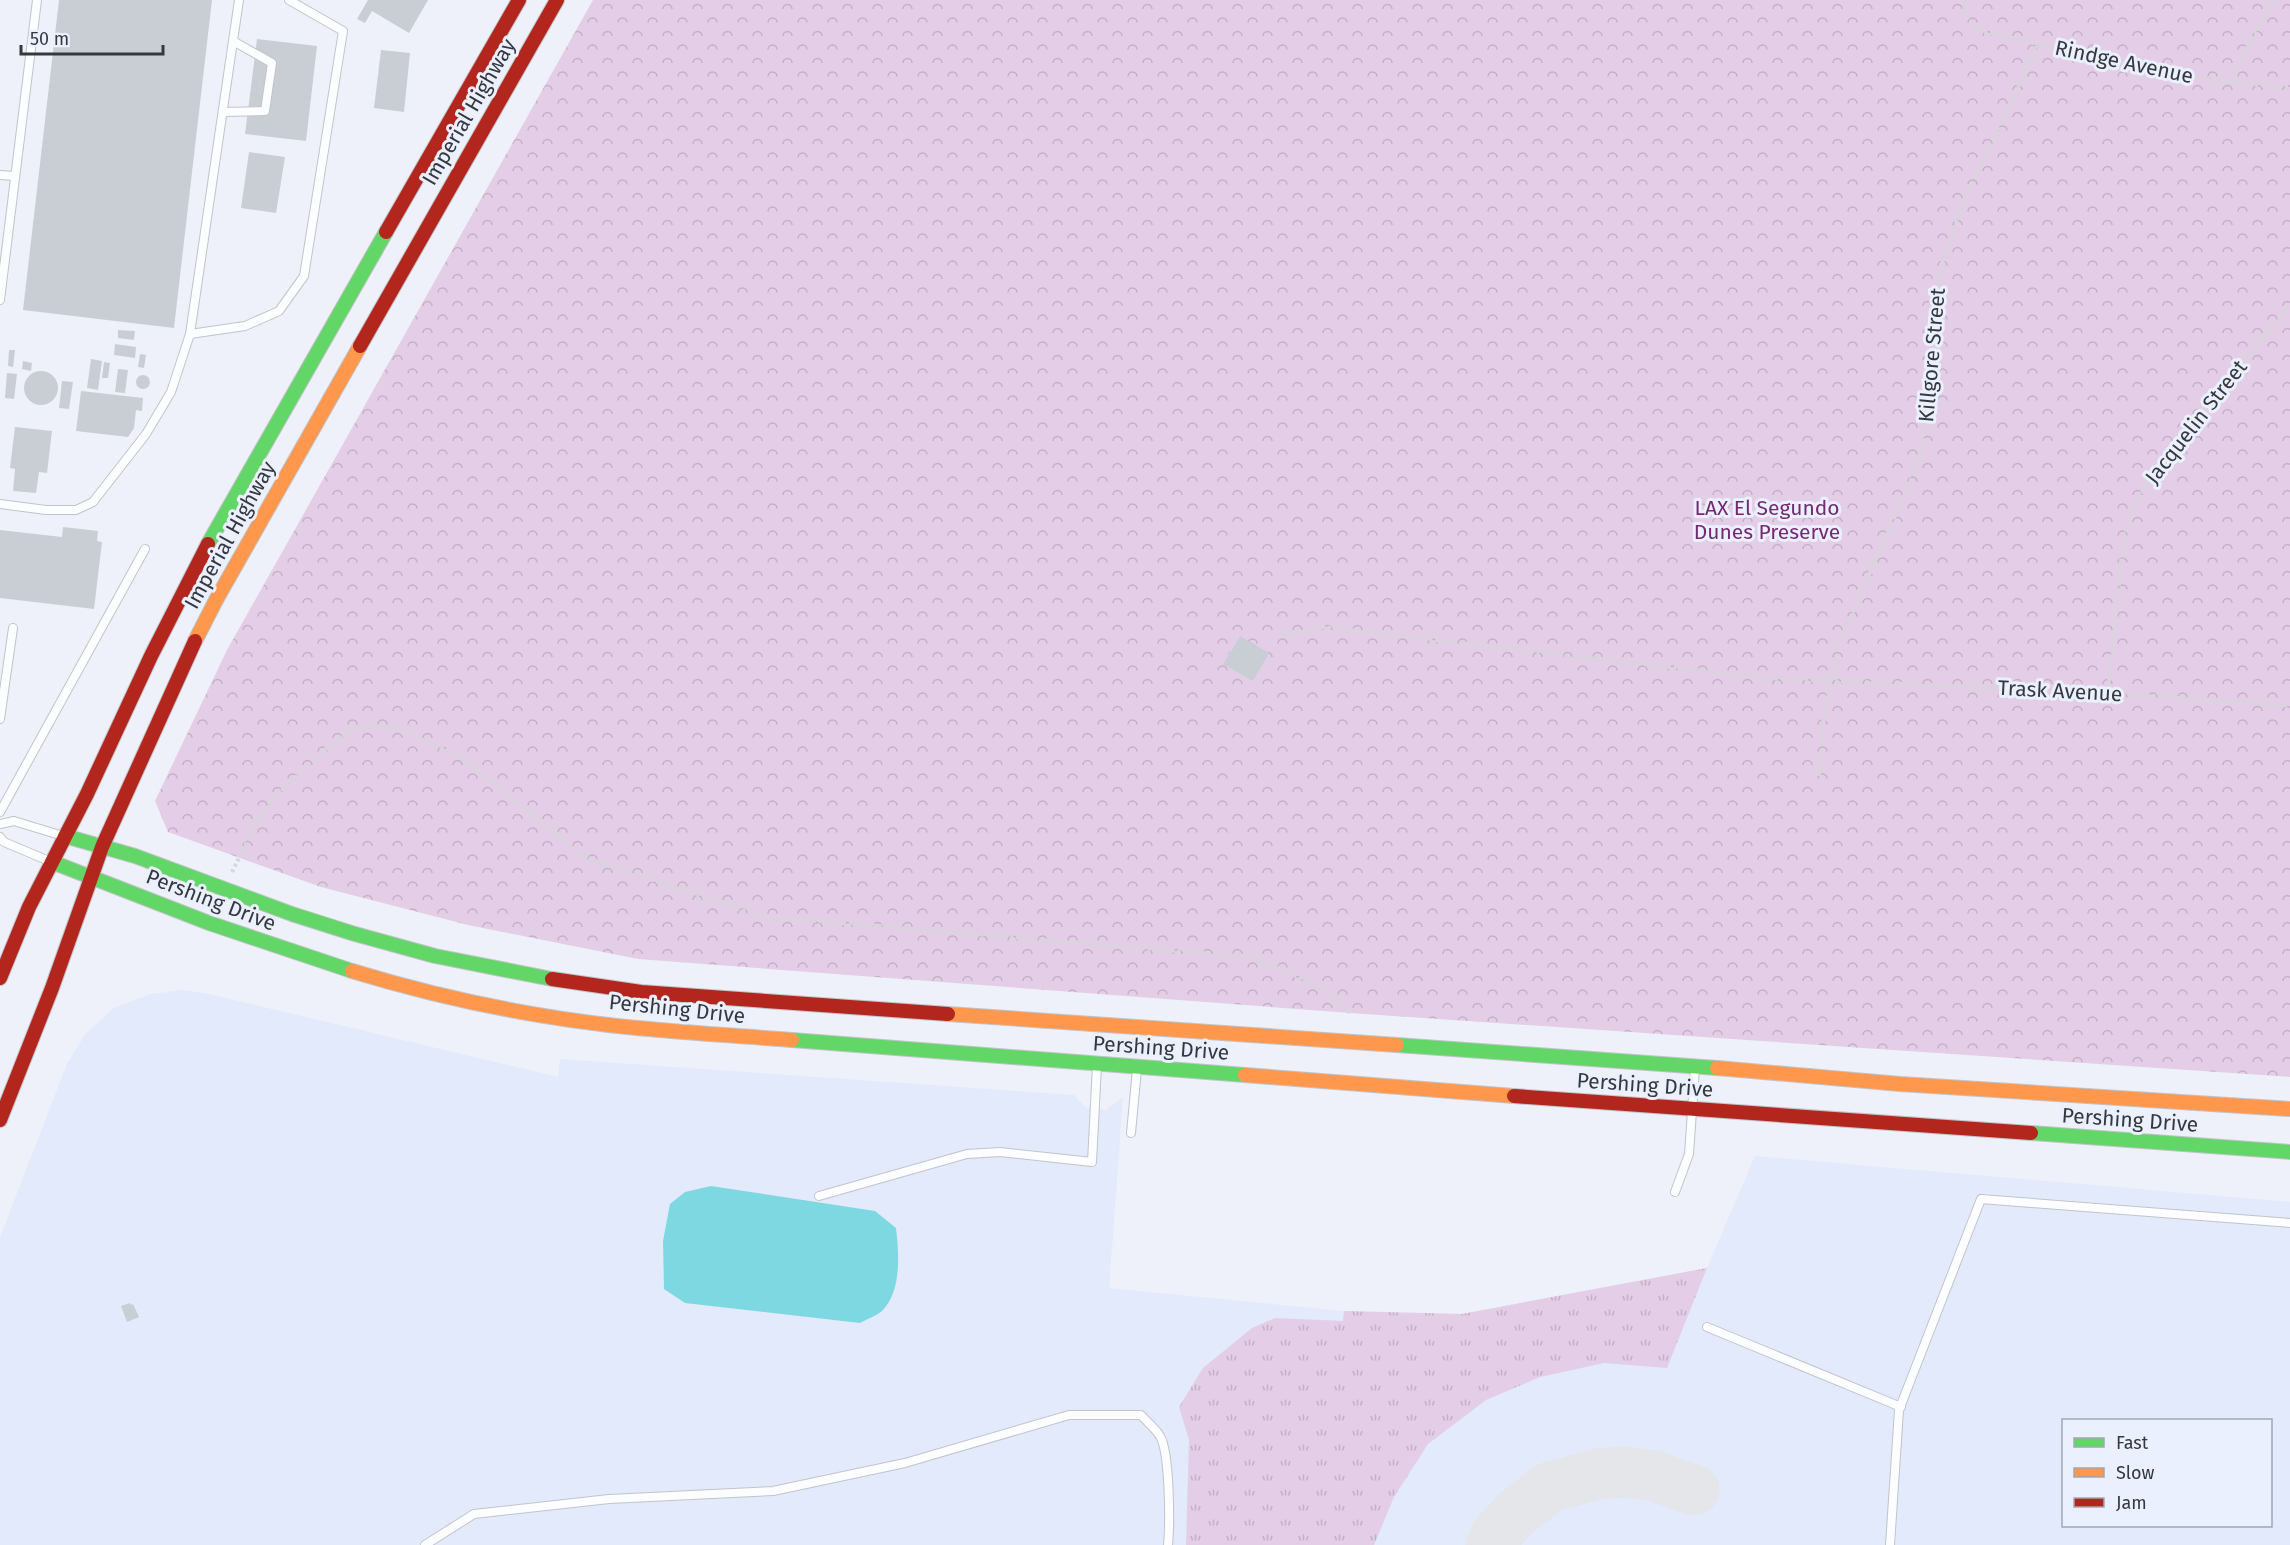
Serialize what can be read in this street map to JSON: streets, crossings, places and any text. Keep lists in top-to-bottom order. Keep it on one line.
{"streets":{"main road":["Imperial Highway","Pershing Drive"],"path":["Rindge Avenue","Killgore Street","Jacquelin Street","Trask Avenue"]},"crossings":[["Rindge Avenue","Killgore Street"],["Imperial Highway","Pershing Drive"],["Killgore Street","Trask Avenue"],["Jacquelin Street","Trask Avenue"]],"parks":["LAX El Segundo Dunes Preserve"],"legend":["Fast","Slow","Jam"],"scale_bar":"50 m"}
